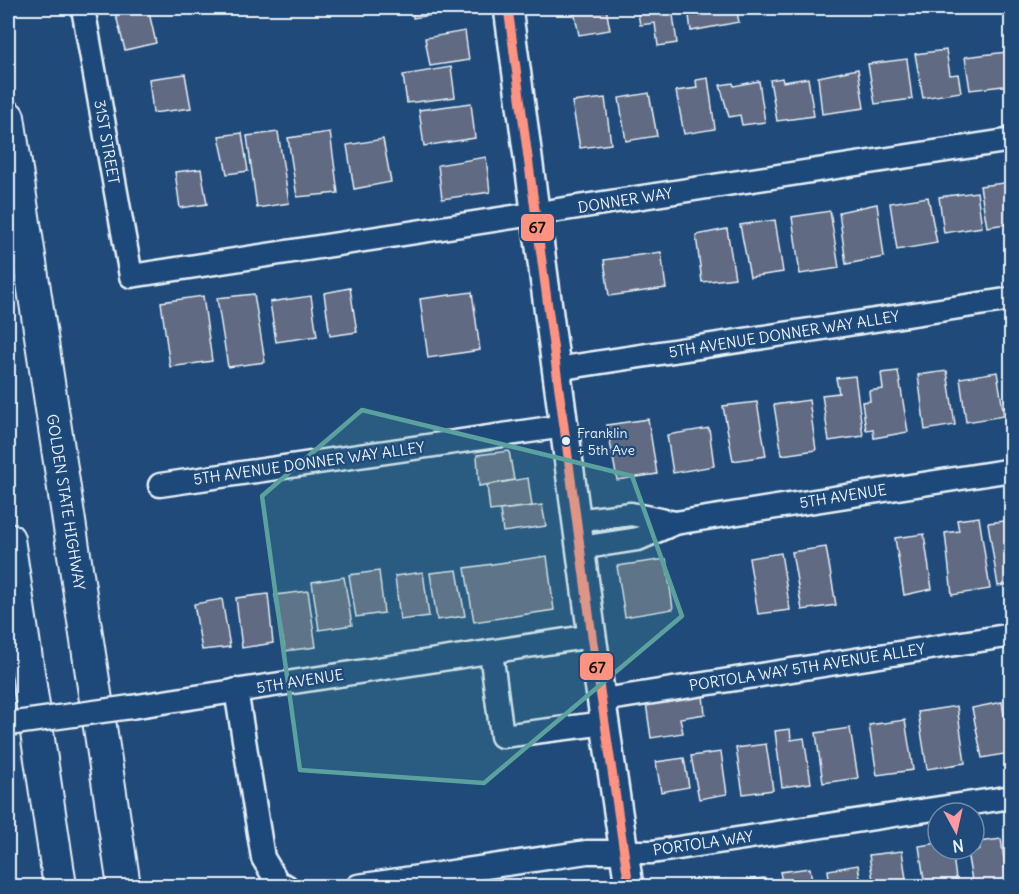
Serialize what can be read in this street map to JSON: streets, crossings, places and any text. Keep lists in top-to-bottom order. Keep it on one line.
{"streets":{"highway":["GOLDEN STATE HIGHWAY"],"street":["31ST STREET","DONNER WAY","5TH AVENUE DONNER WAY ALLEY","5TH AVENUE","PORTOLA WAY 5TH AVENUE ALLEY","PORTOLA WAY"]},"crossings":[["31ST STREET","DONNER WAY"],["5TH AVENUE","PORTOLA WAY 5TH AVENUE ALLEY"]],"places":["Franklin + 5th Ave"],"lines":["transit line 67"],"north":"bottom"}
